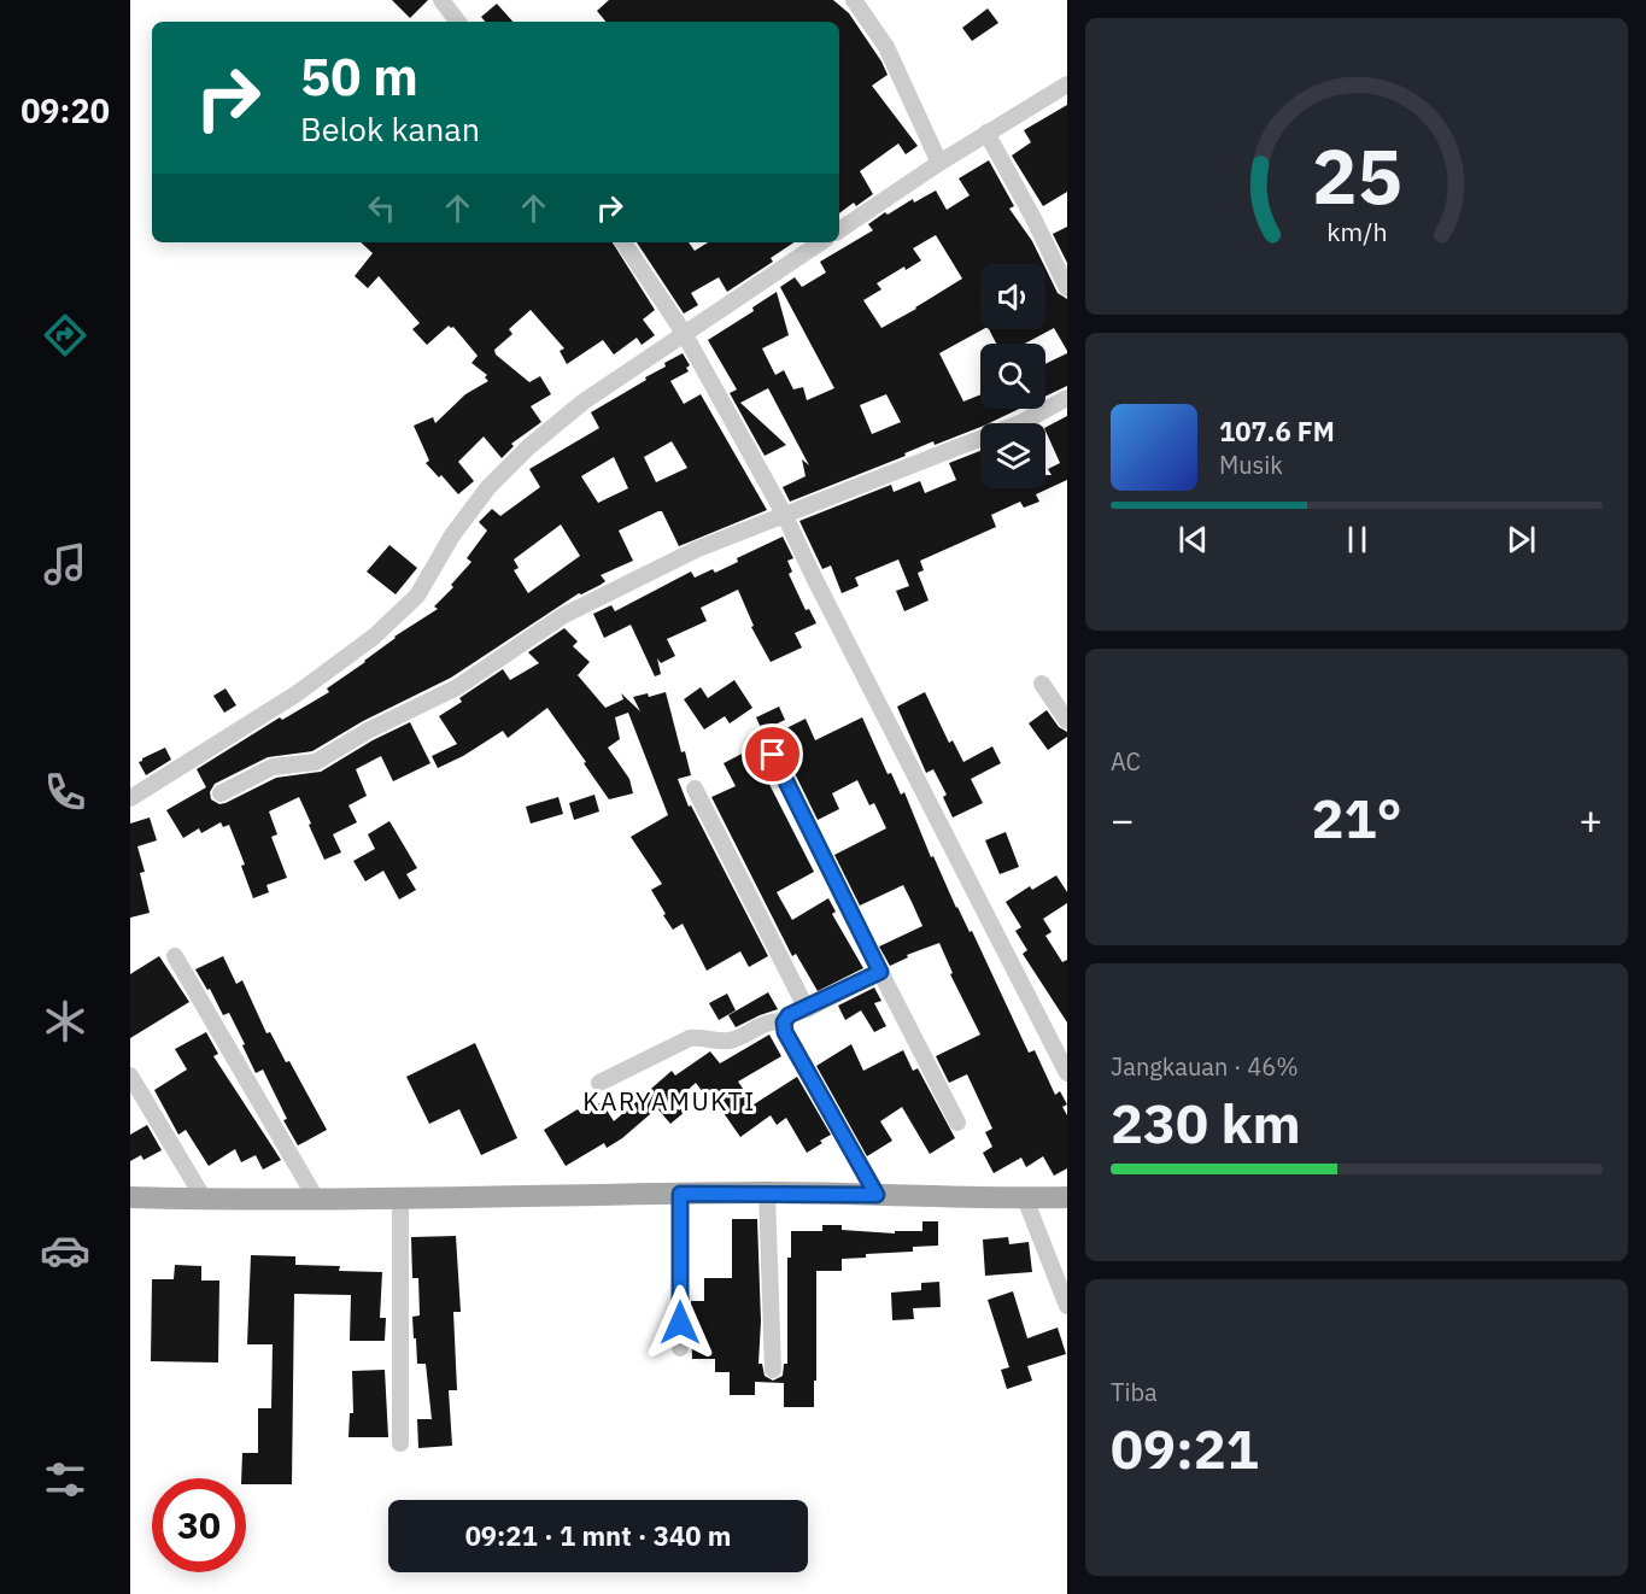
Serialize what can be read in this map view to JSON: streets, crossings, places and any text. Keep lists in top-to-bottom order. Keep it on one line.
{"districts":["KARYAMUKTI"],"page":{"tabs":"09:20","turn":["50 m","Belok kanan"],"song":["107.6 FM","Musik"],"tile":["AC",["Jangkauan · 46%","230 km"],["Tiba","09:21"]],"heat":["−","21°","+"],"limit":"30","trip":"09:21 · 1 mnt · 340 m","gauge":["25","km/h"]}}
